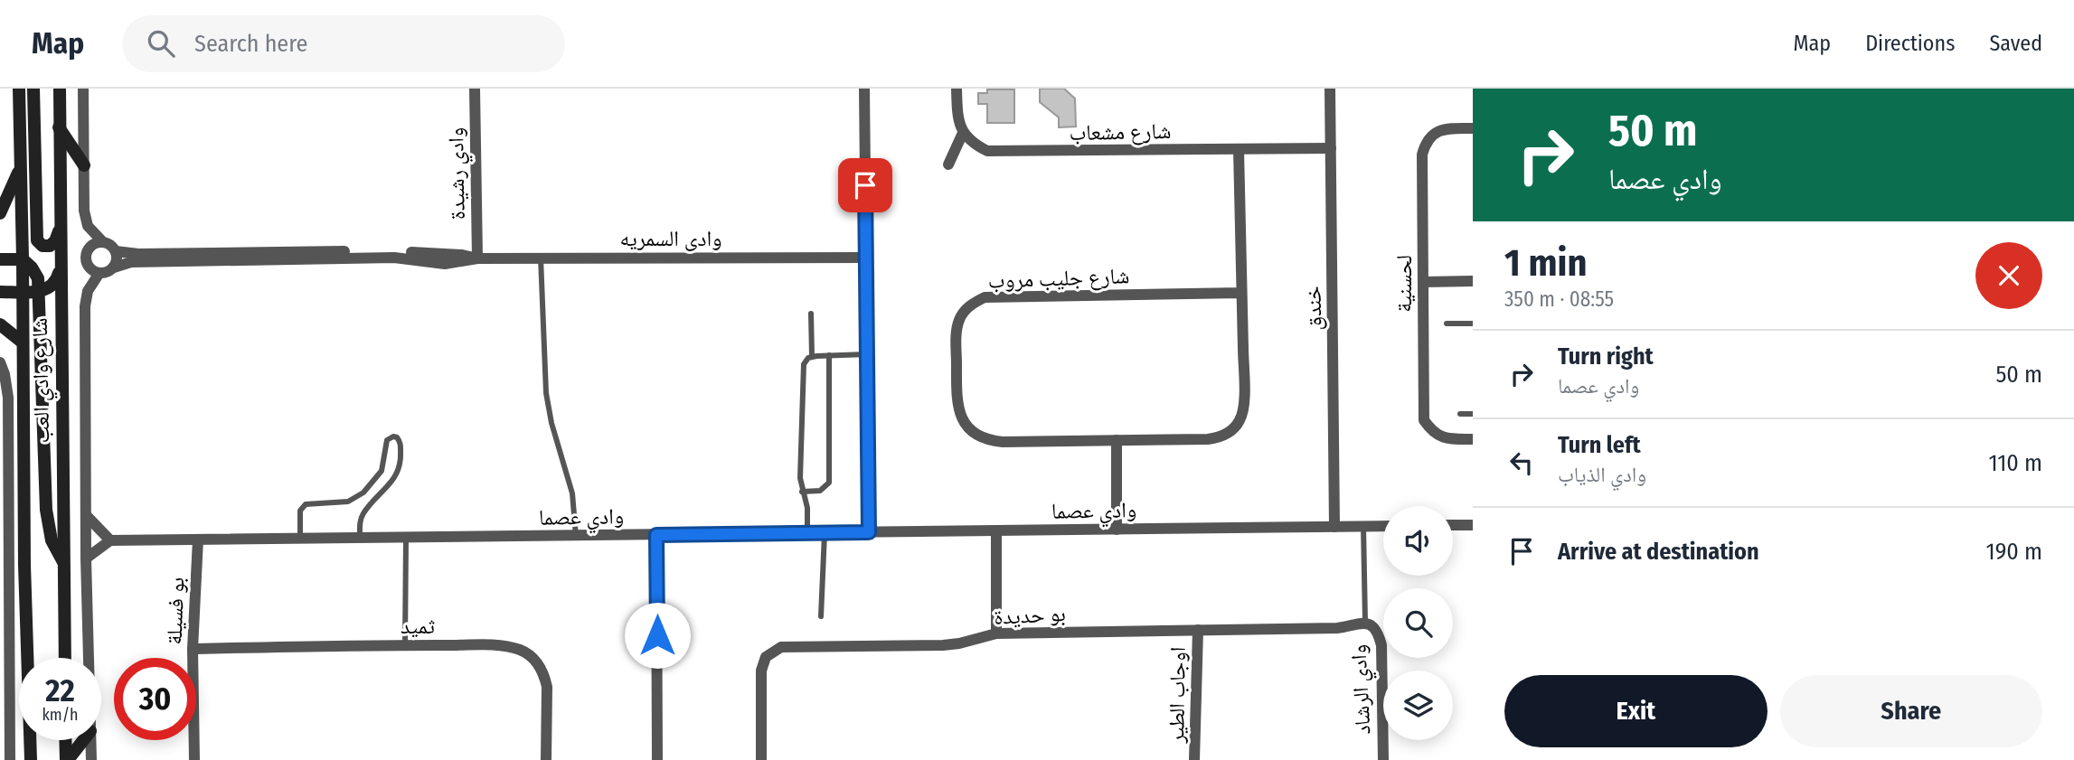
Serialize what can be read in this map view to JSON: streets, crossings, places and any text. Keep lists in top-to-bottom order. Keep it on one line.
{"streets":{"street":["شارع مشعاب","وادي رشيدة","وادى السمريه","شارع جليب مروب","لحسنية","خندق","شارع وادي العب","وادي عصما","بو فسيلة","بو حديدة","ثميد","وادي الرشاد","اوجاب الطير"]},"crossings":[["شارع مشعاب","شارع جليب مروب"],["شارع مشعاب","خندق"],["وادي رشيدة","وادى السمريه"],["خندق","وادي عصما"],["وادي عصما","بو فسيلة"],["بو فسيلة","ثميد"],["بو حديدة","وادي الرشاد"],["بو حديدة","اوجاب الطير"]],"page":{"header":"Map","search":"Search here","nav":["Map","Directions","Saved"],"turn":["50 m","وادي عصما"],"heading":["1 min","350 m · 08:55"],"list":[{"name":"Turn right","note":"وادي عصما","value":"50 m"},{"name":"Turn left","note":"وادي الذياب","value":"110 m"},{"name":"Arrive at destination","value":"190 m"}],"speed":"22 km/h","limit":"30","buttons":["Exit","Share"]}}
